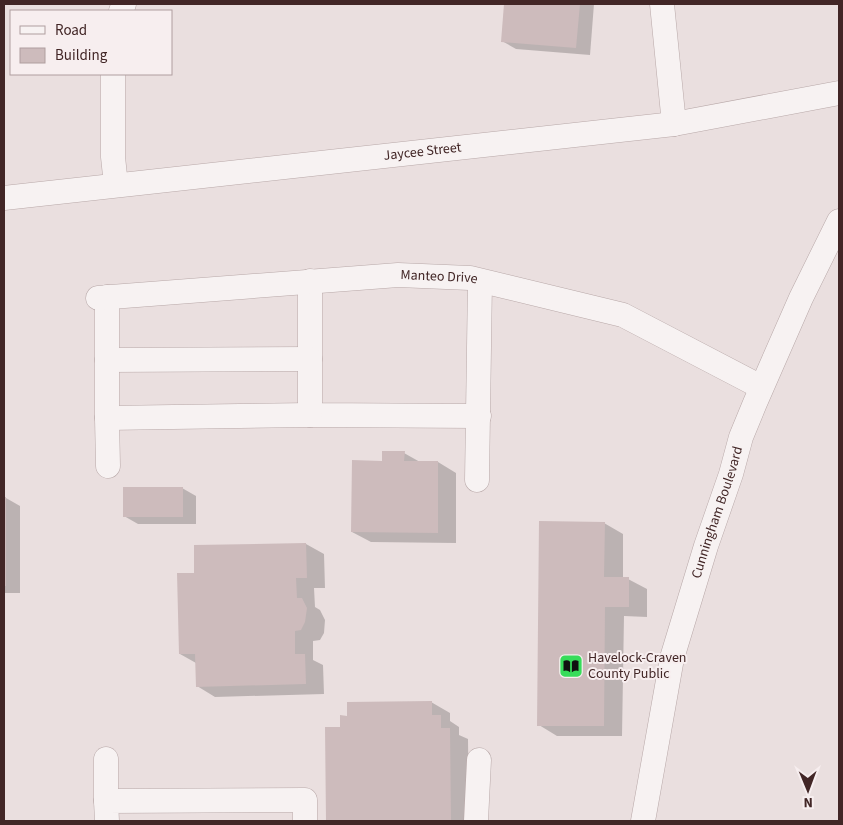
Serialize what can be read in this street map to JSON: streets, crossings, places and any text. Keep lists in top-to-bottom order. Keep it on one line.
{"streets":{"street":["Jaycee Street","Manteo Drive","Cunningham Boulevard"]},"crossings":[["Manteo Drive","Cunningham Boulevard"]],"places":{"library":["Havelock-Craven County Public"]},"legend":["Road","Building"],"north":"bottom"}
